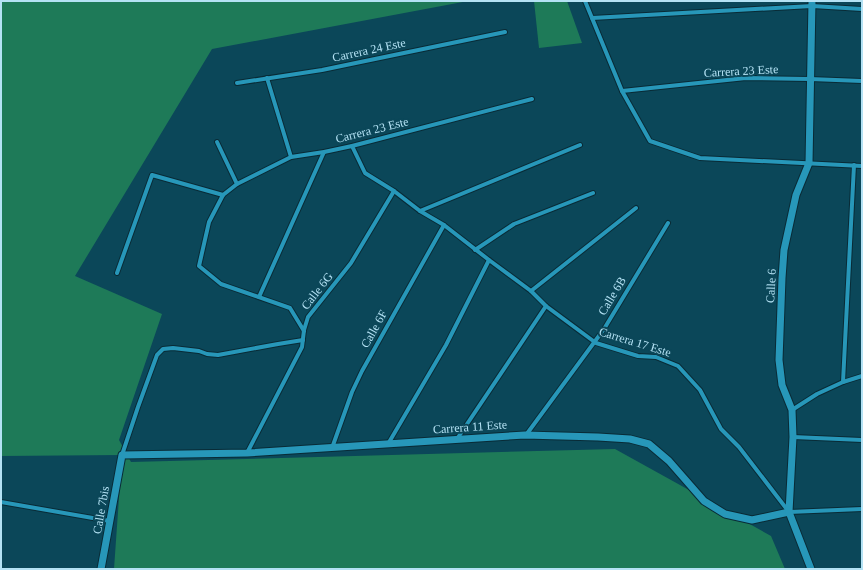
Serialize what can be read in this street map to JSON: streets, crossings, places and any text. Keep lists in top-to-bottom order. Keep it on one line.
{"streets":{"street":["Carrera 24 Este","Carrera 23 Este","Calle 6","Calle 6G","Calle 6B","Calle 6F","Carrera 17 Este","Carrera 11 Este","Calle 7bis"]},"crossings":[["Carrera 23 Este","Calle 6"],["Carrera 23 Este","Carrera 17 Este"],["Calle 6","Carrera 17 Este"],["Calle 6","Carrera 11 Este"],["Calle 6G","Carrera 17 Este"],["Calle 6G","Carrera 11 Este"],["Calle 6B","Carrera 17 Este"],["Calle 6B","Carrera 11 Este"],["Calle 6F","Carrera 17 Este"],["Calle 6F","Carrera 11 Este"],["Carrera 17 Este","Carrera 11 Este"],["Carrera 11 Este","Calle 7bis"]]}
